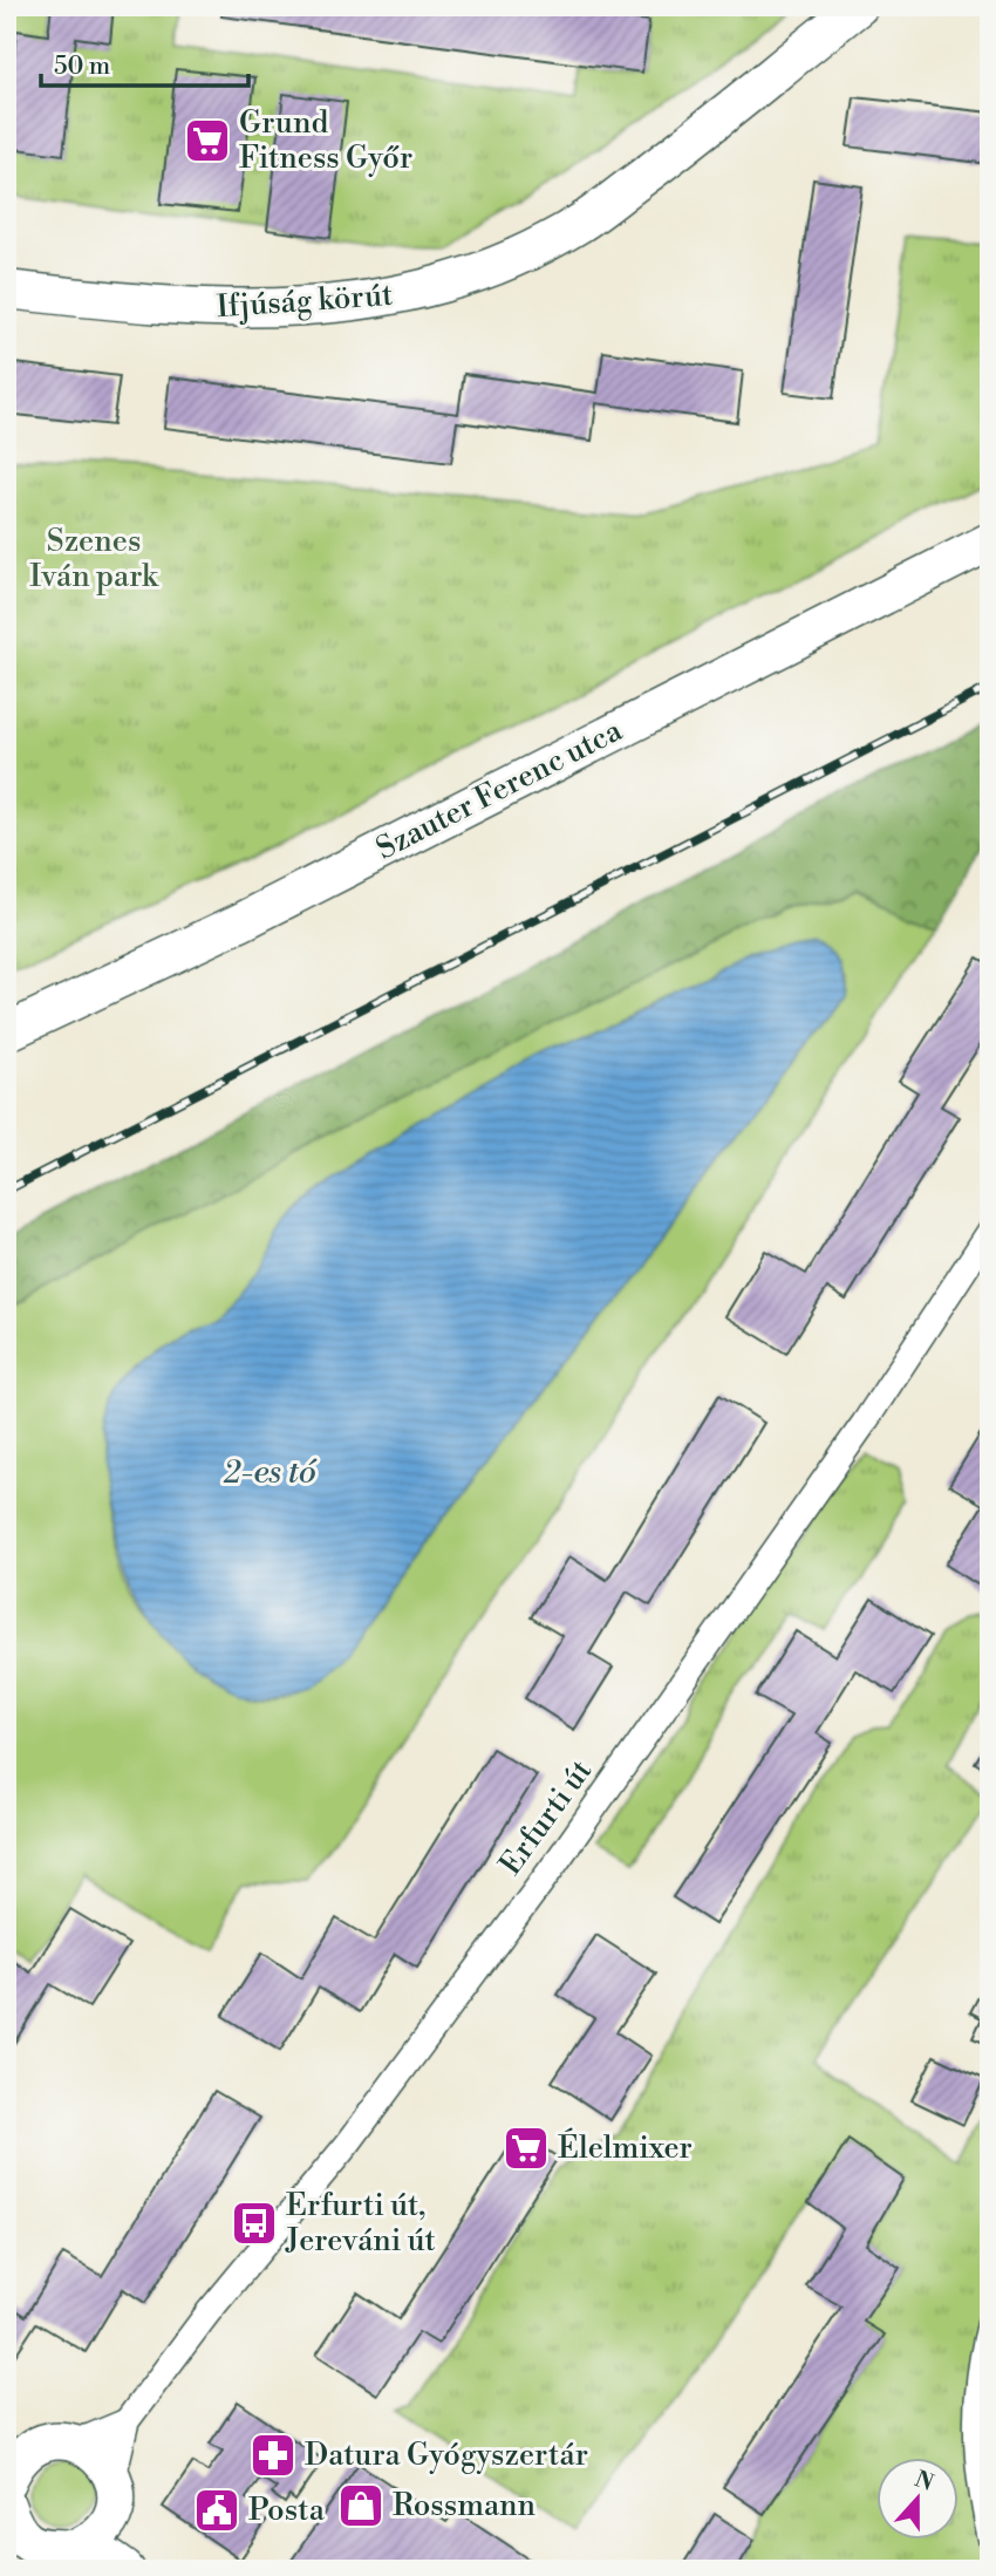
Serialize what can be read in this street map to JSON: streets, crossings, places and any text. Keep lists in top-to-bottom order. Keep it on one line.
{"streets":{"street":["Ifjúság körút","Szauter Ferenc utca","Erfurti út"]},"water":["2-es tó"],"parks":["Szenes Iván park"],"places":{"supermarket":["Grund Fitness Győr","Élelmixer"],"bus stop":["Erfurti út, Jereváni út"],"pharmacy":["Datura Gyógyszertár"],"shop":["Rossmann"],"public building":["Posta"]},"scale_bar":"50 m","north":"top"}
